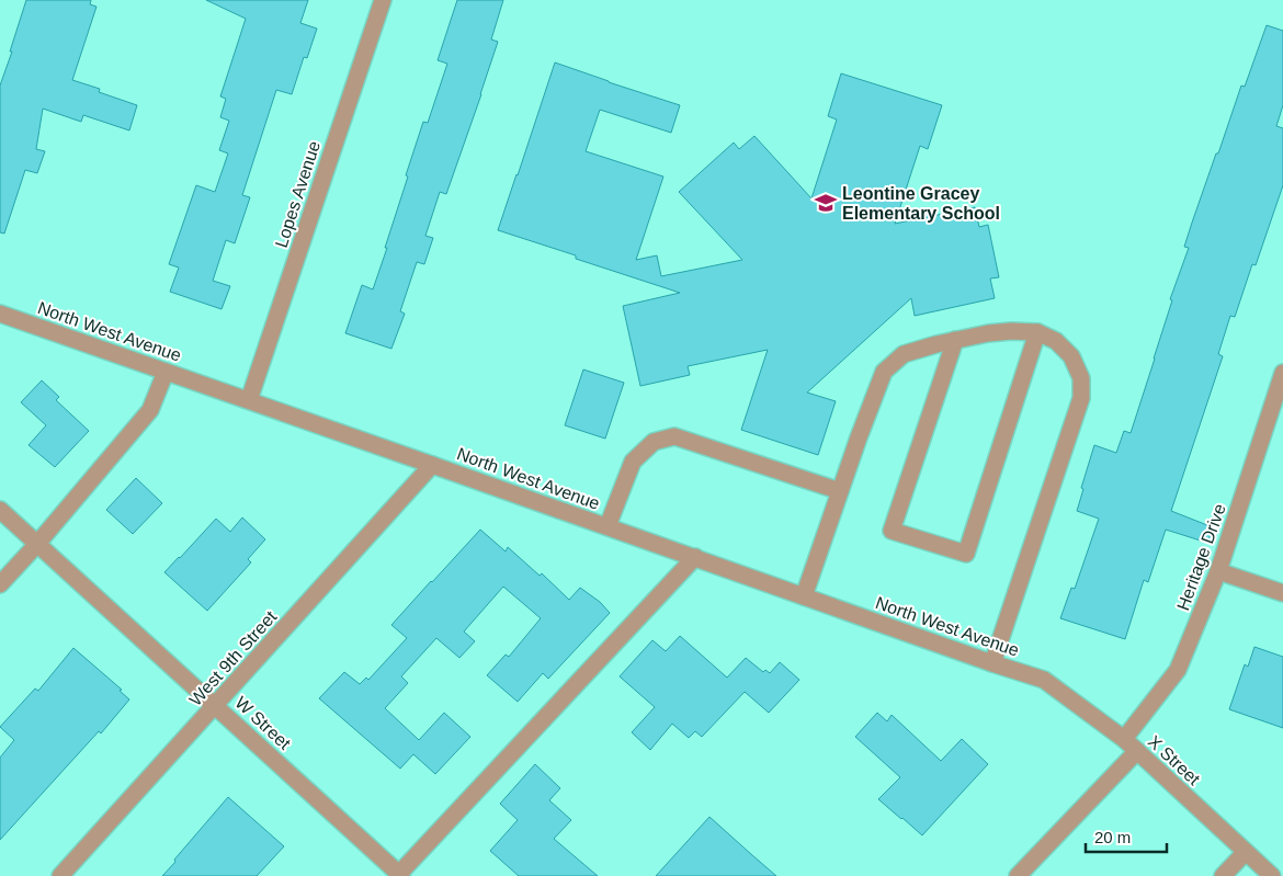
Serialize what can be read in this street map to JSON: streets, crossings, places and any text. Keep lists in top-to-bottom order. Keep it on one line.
{"streets":{"street":["Lopes Avenue","North West Avenue","Heritage Drive","West 9th Street","W Street","X Street"]},"crossings":[["Lopes Avenue","North West Avenue"],["North West Avenue","West 9th Street"],["North West Avenue","X Street"],["Heritage Drive","X Street"],["West 9th Street","W Street"]],"places":{"school or university":["Leontine Gracey Elementary School"]},"scale_bar":"20 m"}
